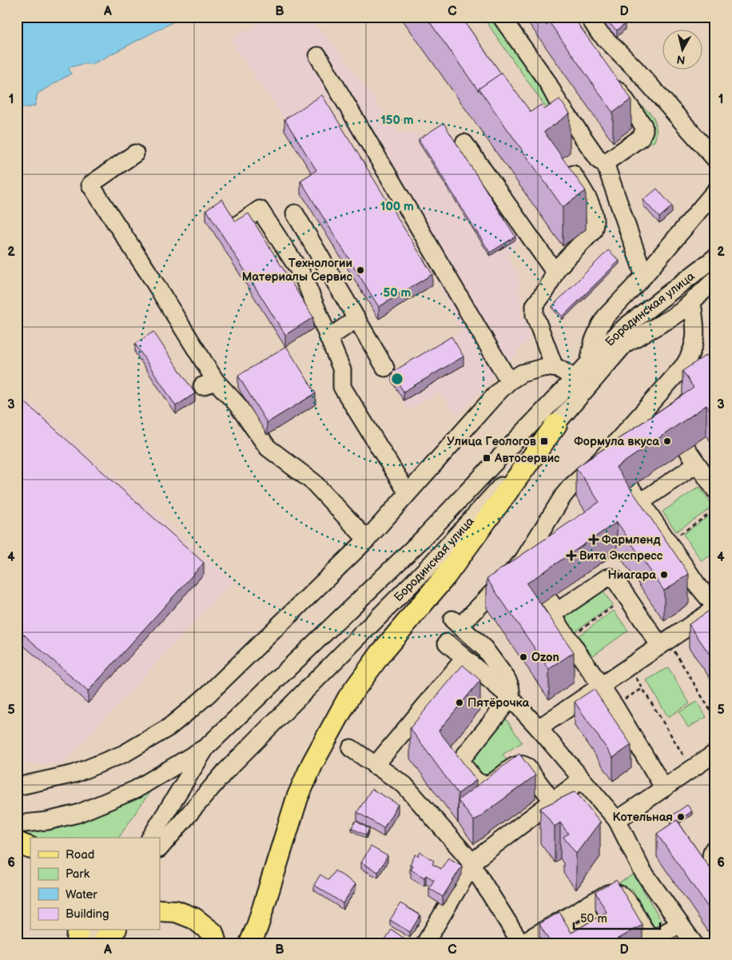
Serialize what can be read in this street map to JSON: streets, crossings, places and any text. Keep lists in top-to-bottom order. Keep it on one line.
{"streets":{"street":["Бородинская улица"]},"places":{"other":["Технологии Материалы Сервис","Формула вкуса","Ниагара","Ozon","Пятёрочка","Котельная"],"transit":["Улица Геологов","Автосервис"],"health":["Фармленд","Вита Экспресс"]},"legend":["Road","Park","Water","Building"],"scale_bar":"50 m","north":"bottom","grid":{"columns":["A","B","C","D"],"rows":["1","2","3","4","5","6"]},"rings":["150 m","100 m","50 m"]}
